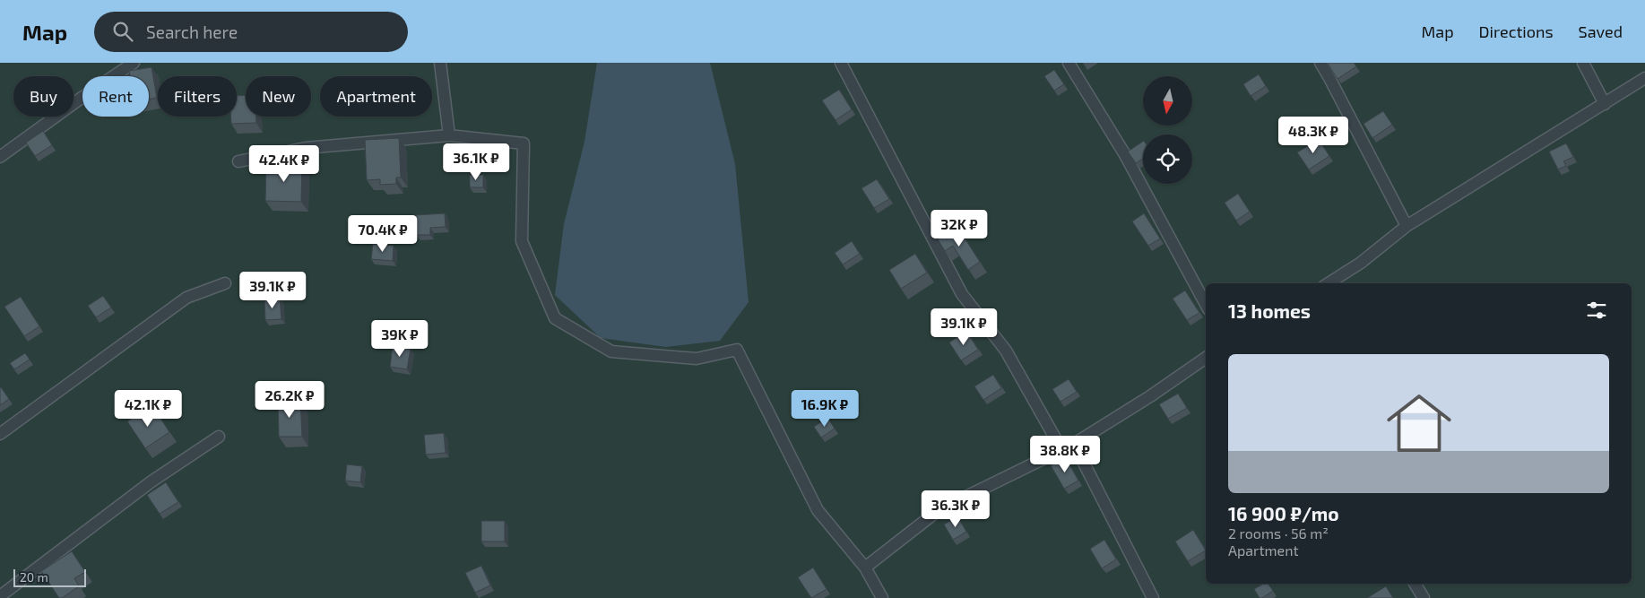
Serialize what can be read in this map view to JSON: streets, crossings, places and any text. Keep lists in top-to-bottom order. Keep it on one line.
{"scale_bar":"20 m","north":"bottom","page":{"header":"Map","search":"Search here","nav":["Map","Directions","Saved"],"chip":["Buy","Rent","Filters","New","Apartment"],"price":["48.3K ₽","36.1K ₽","42.4K ₽","32K ₽","70.4K ₽","39.1K ₽","39.1K ₽","39K ₽","26.2K ₽","42.1K ₽","16.9K ₽","38.8K ₽","36.3K ₽"],"heading":"13 homes","list":[{"name":"16 900 ₽/mo","note":"2 rooms · 56 m² · Apartment"}],"scale":"20 m"}}
